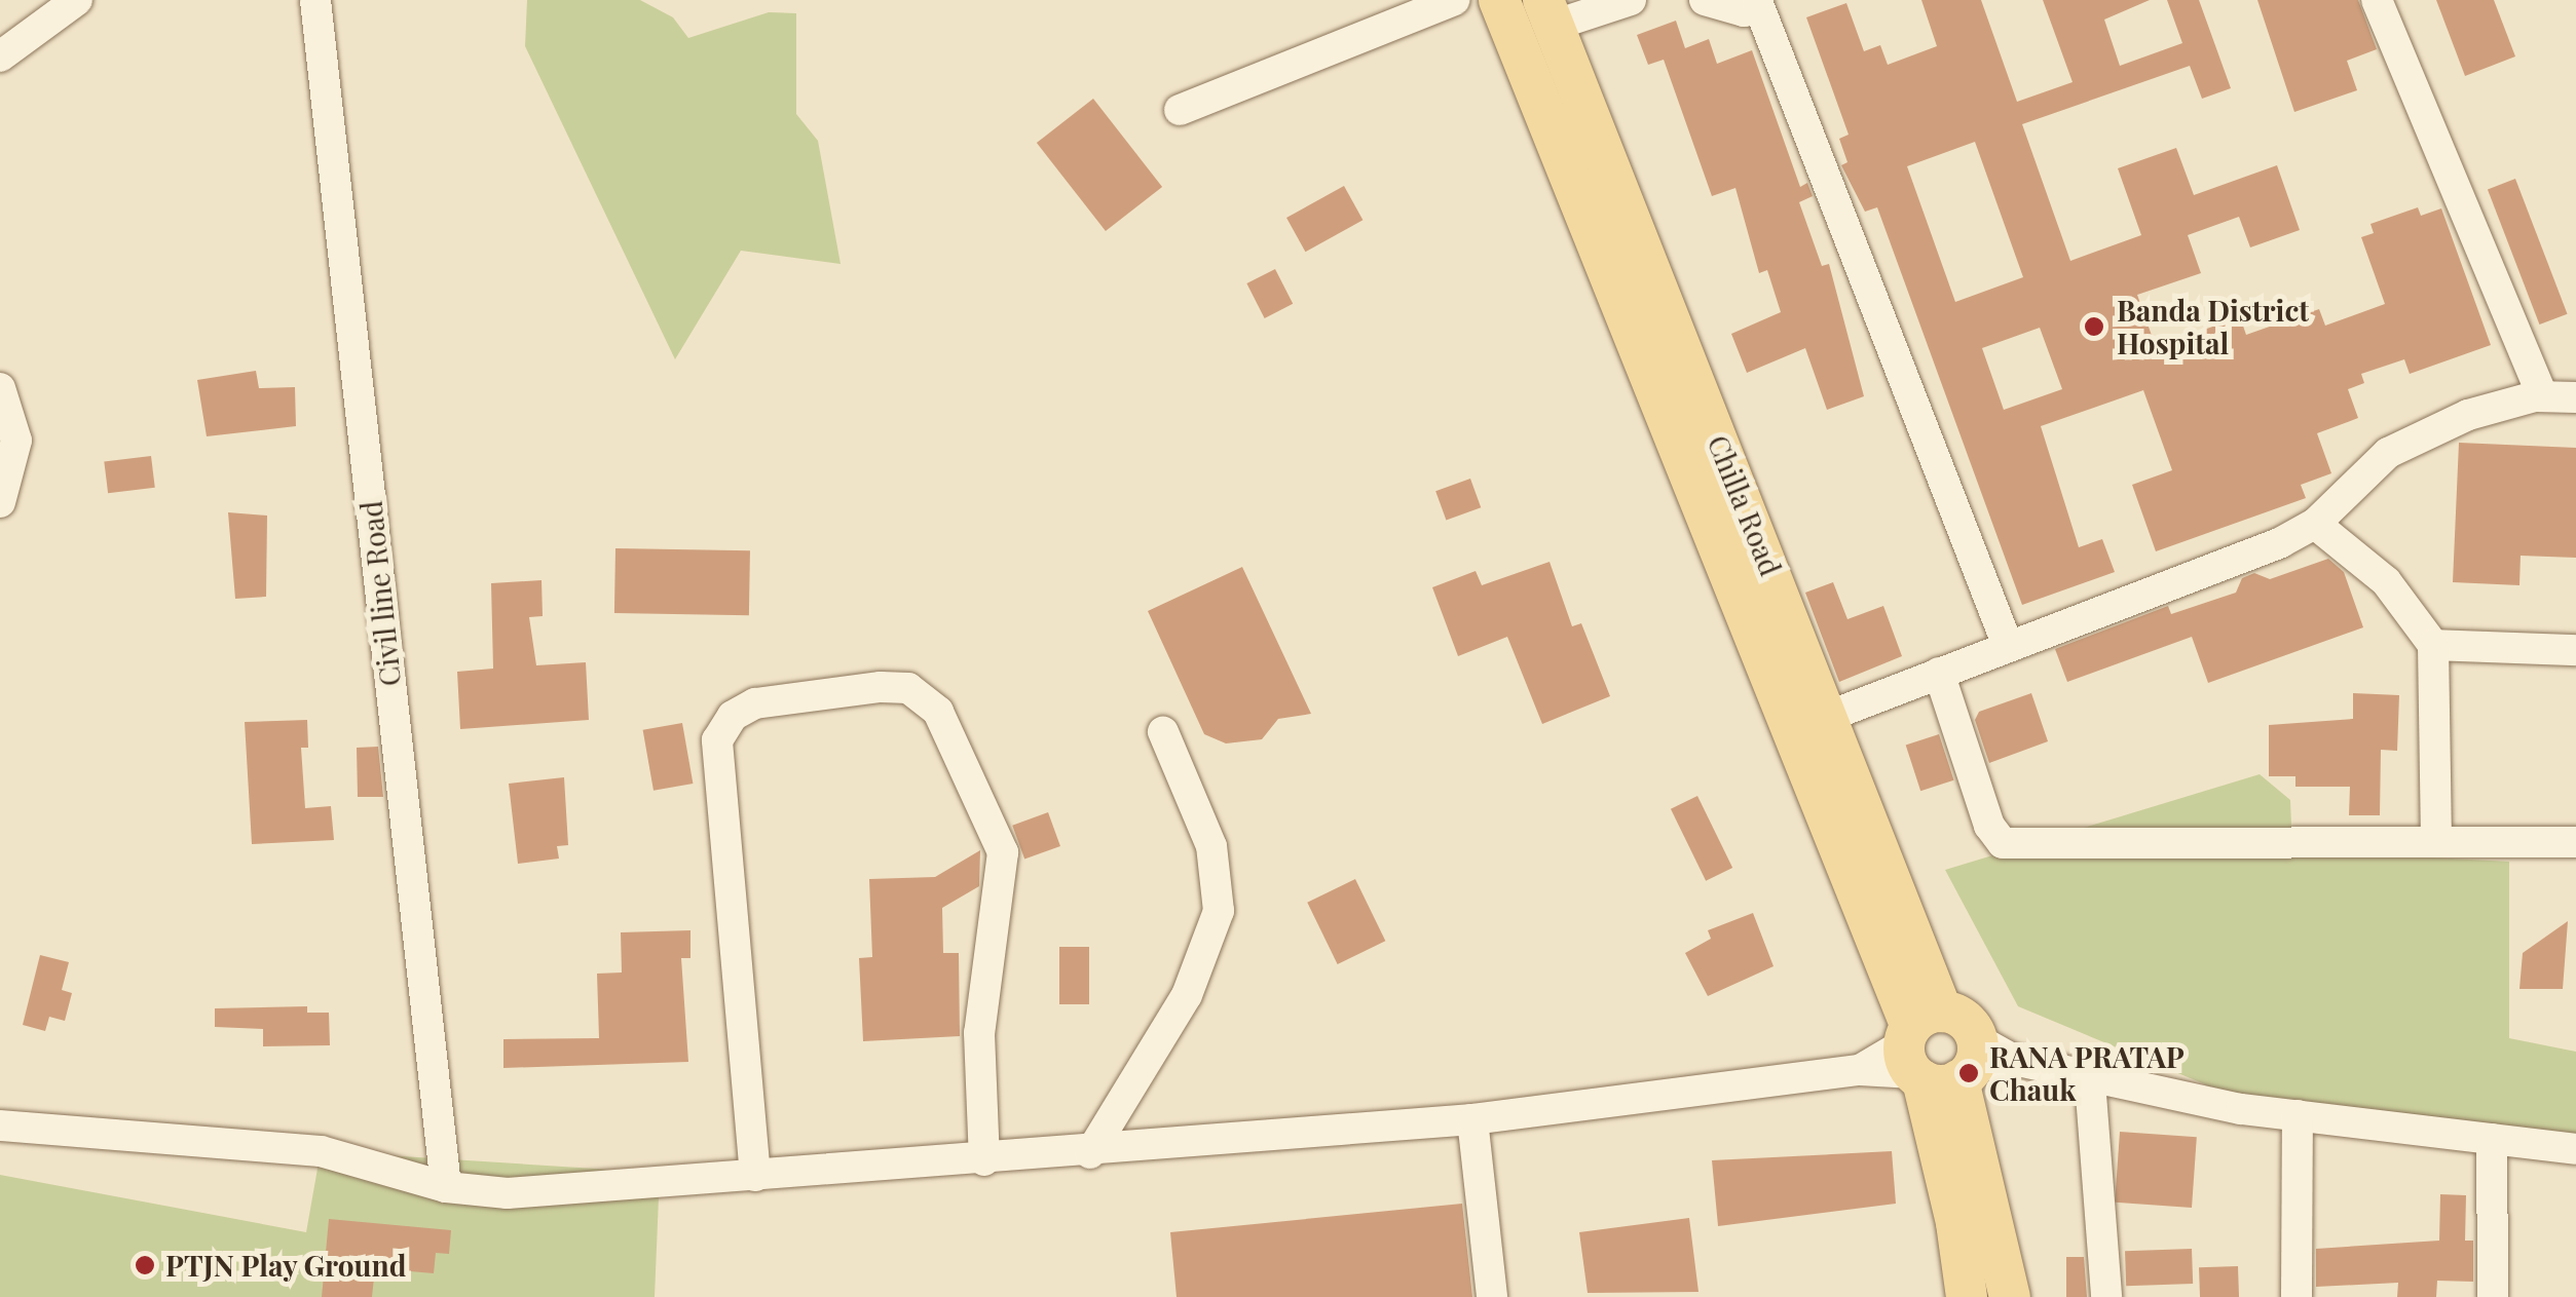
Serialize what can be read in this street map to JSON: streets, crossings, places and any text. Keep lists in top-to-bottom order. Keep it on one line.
{"streets":{"main road":["Chilla Road"],"street":["Civil line Road"]},"places":["Banda District Hospital","RANA PRATAP Chauk","PTJN Play Ground"]}
